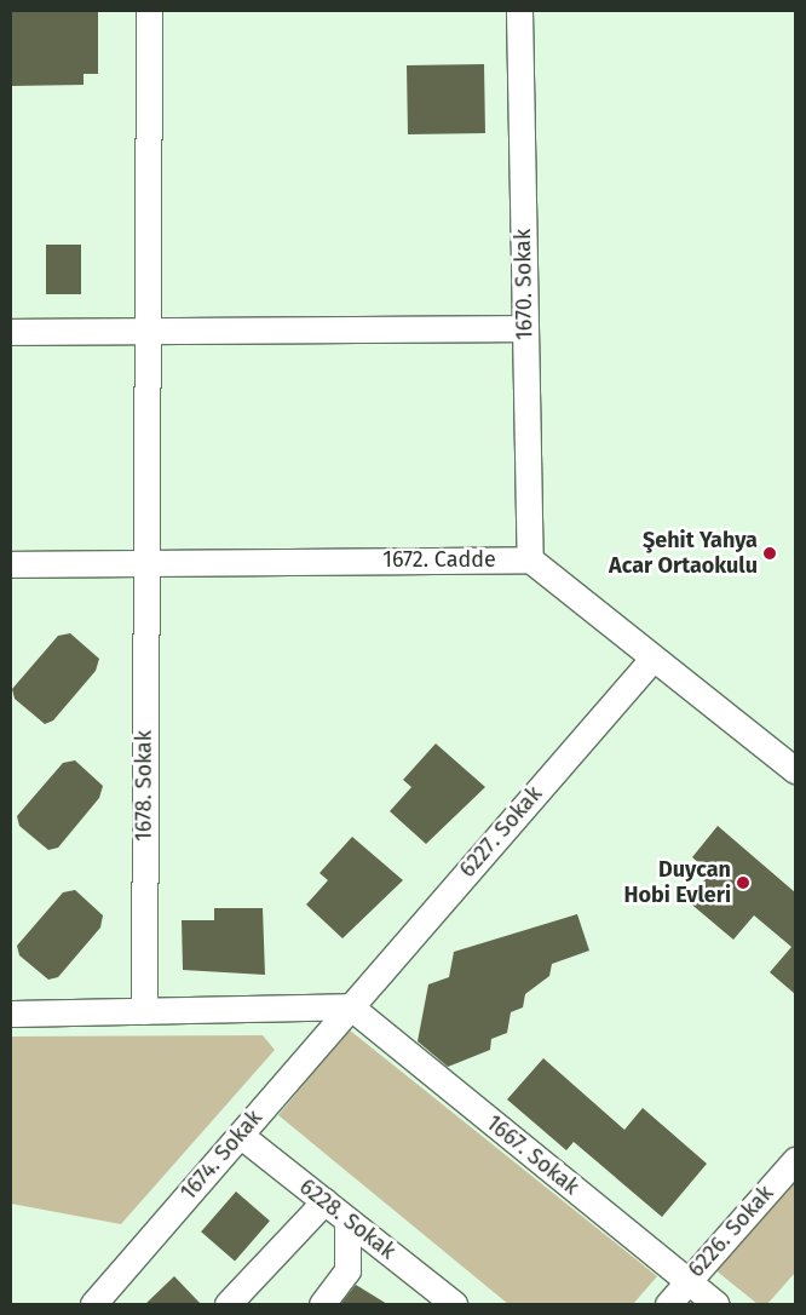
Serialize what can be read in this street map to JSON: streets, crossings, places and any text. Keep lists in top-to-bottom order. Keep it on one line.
{"streets":{"street":["1670. Sokak","1672. Cadde","1678. Sokak","6227. Sokak","1674. Sokak","1667. Sokak","6228. Sokak","6226. Sokak"]},"crossings":[["1670. Sokak","1672. Cadde"],["1672. Cadde","1678. Sokak"],["6227. Sokak","1674. Sokak"],["6227. Sokak","1667. Sokak"],["1674. Sokak","1667. Sokak"],["1674. Sokak","6228. Sokak"],["1667. Sokak","6226. Sokak"]],"places":["Şehit Yahya Acar Ortaokulu","Duycan Hobi Evleri"]}
